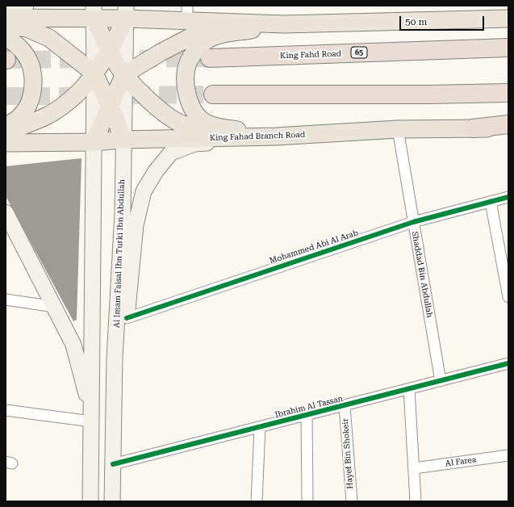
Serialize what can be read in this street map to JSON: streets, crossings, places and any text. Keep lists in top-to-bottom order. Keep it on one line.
{"streets":{"highway":["65","King Fahd Road"],"main road":["King Fahad Branch Road","Al Imam Faisal Ibn Turki Ibn Abdullah"],"street":["Mohammed Abi Al Arab","Shaddad Bin Abdullah","Ibrahim Al Tassan","Hayef Bin Shokeir","Al Farea"]},"crossings":[["King Fahad Branch Road","Al Imam Faisal Ibn Turki Ibn Abdullah"],["King Fahad Branch Road","Shaddad Bin Abdullah"],["Mohammed Abi Al Arab","Shaddad Bin Abdullah"],["Al Imam Faisal Ibn Turki Ibn Abdullah","Ibrahim Al Tassan"],["Shaddad Bin Abdullah","Ibrahim Al Tassan"],["Ibrahim Al Tassan","Hayef Bin Shokeir"]],"scale_bar":"50 m"}
